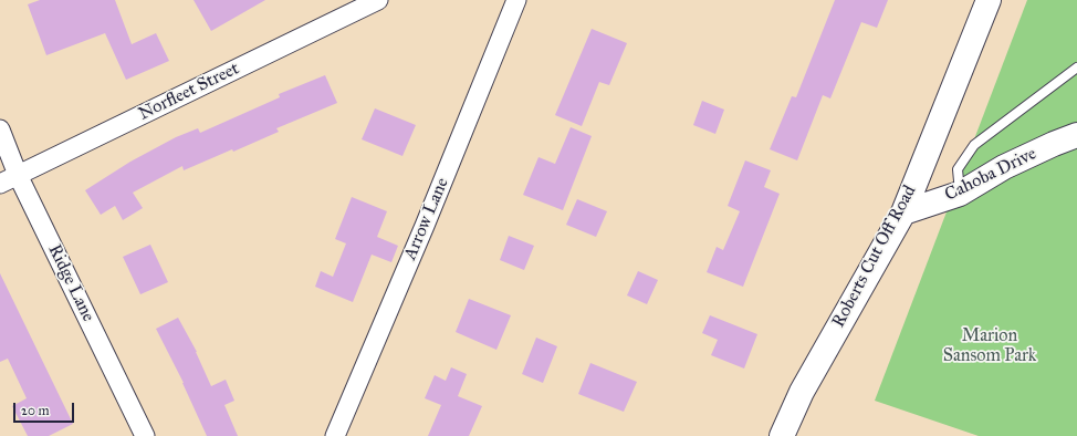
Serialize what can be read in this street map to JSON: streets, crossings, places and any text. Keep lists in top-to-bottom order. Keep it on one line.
{"streets":{"street":["Norfleet Street","Cahoba Drive","Arrow Lane","Roberts Cut Off Road","Ridge Lane"]},"crossings":[["Norfleet Street","Ridge Lane"],["Cahoba Drive","Roberts Cut Off Road"]],"parks":["Marion Sansom Park"],"scale_bar":"20 m"}
